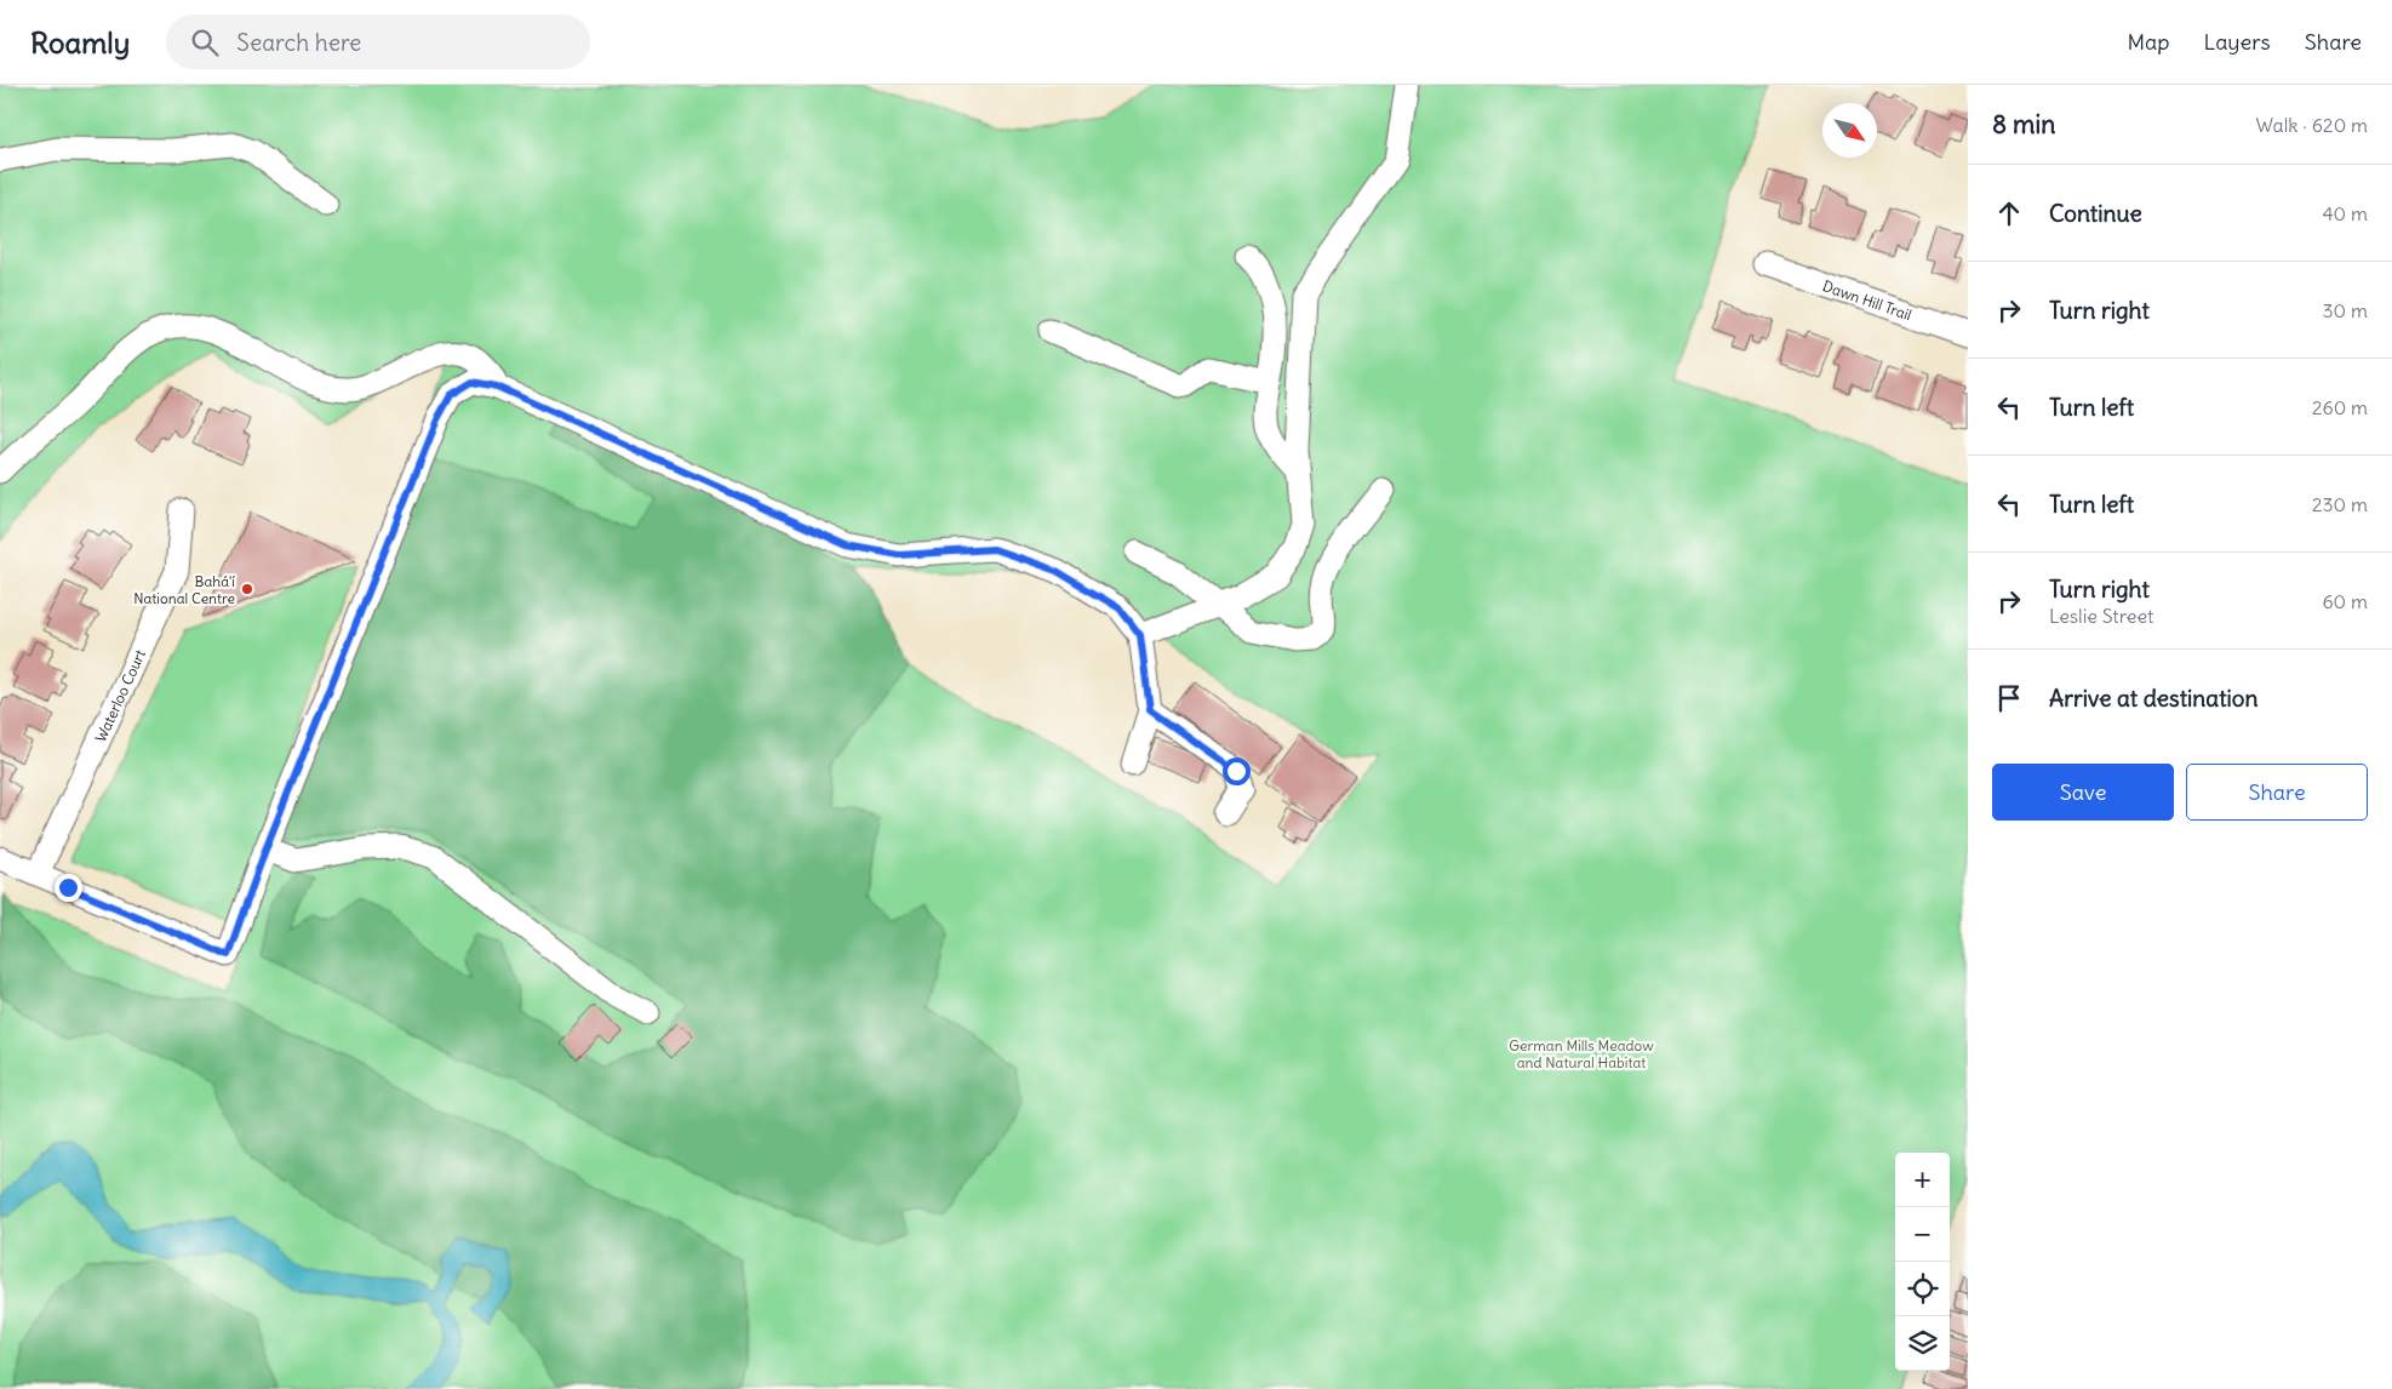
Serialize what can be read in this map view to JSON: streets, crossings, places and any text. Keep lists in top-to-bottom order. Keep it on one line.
{"streets":{"street":["Dawn Hill Trail","Waterloo Court"]},"parks":["German Mills Meadow and Natural Habitat"],"places":["Bahá'í National Centre"],"north":"bottom right","page":{"header":"Roamly","search":"Search here","nav":["Map","Layers","Share"],"heading":["8 min","Walk · 620 m"],"list":[["Continue","40 m"],["Turn right","30 m"],["Turn left","260 m"],["Turn left","230 m"],["Turn right","Leslie Street","60 m"],"Arrive at destination"],"buttons":["Save","Share"],"map_buttons":["+","−"]}}
